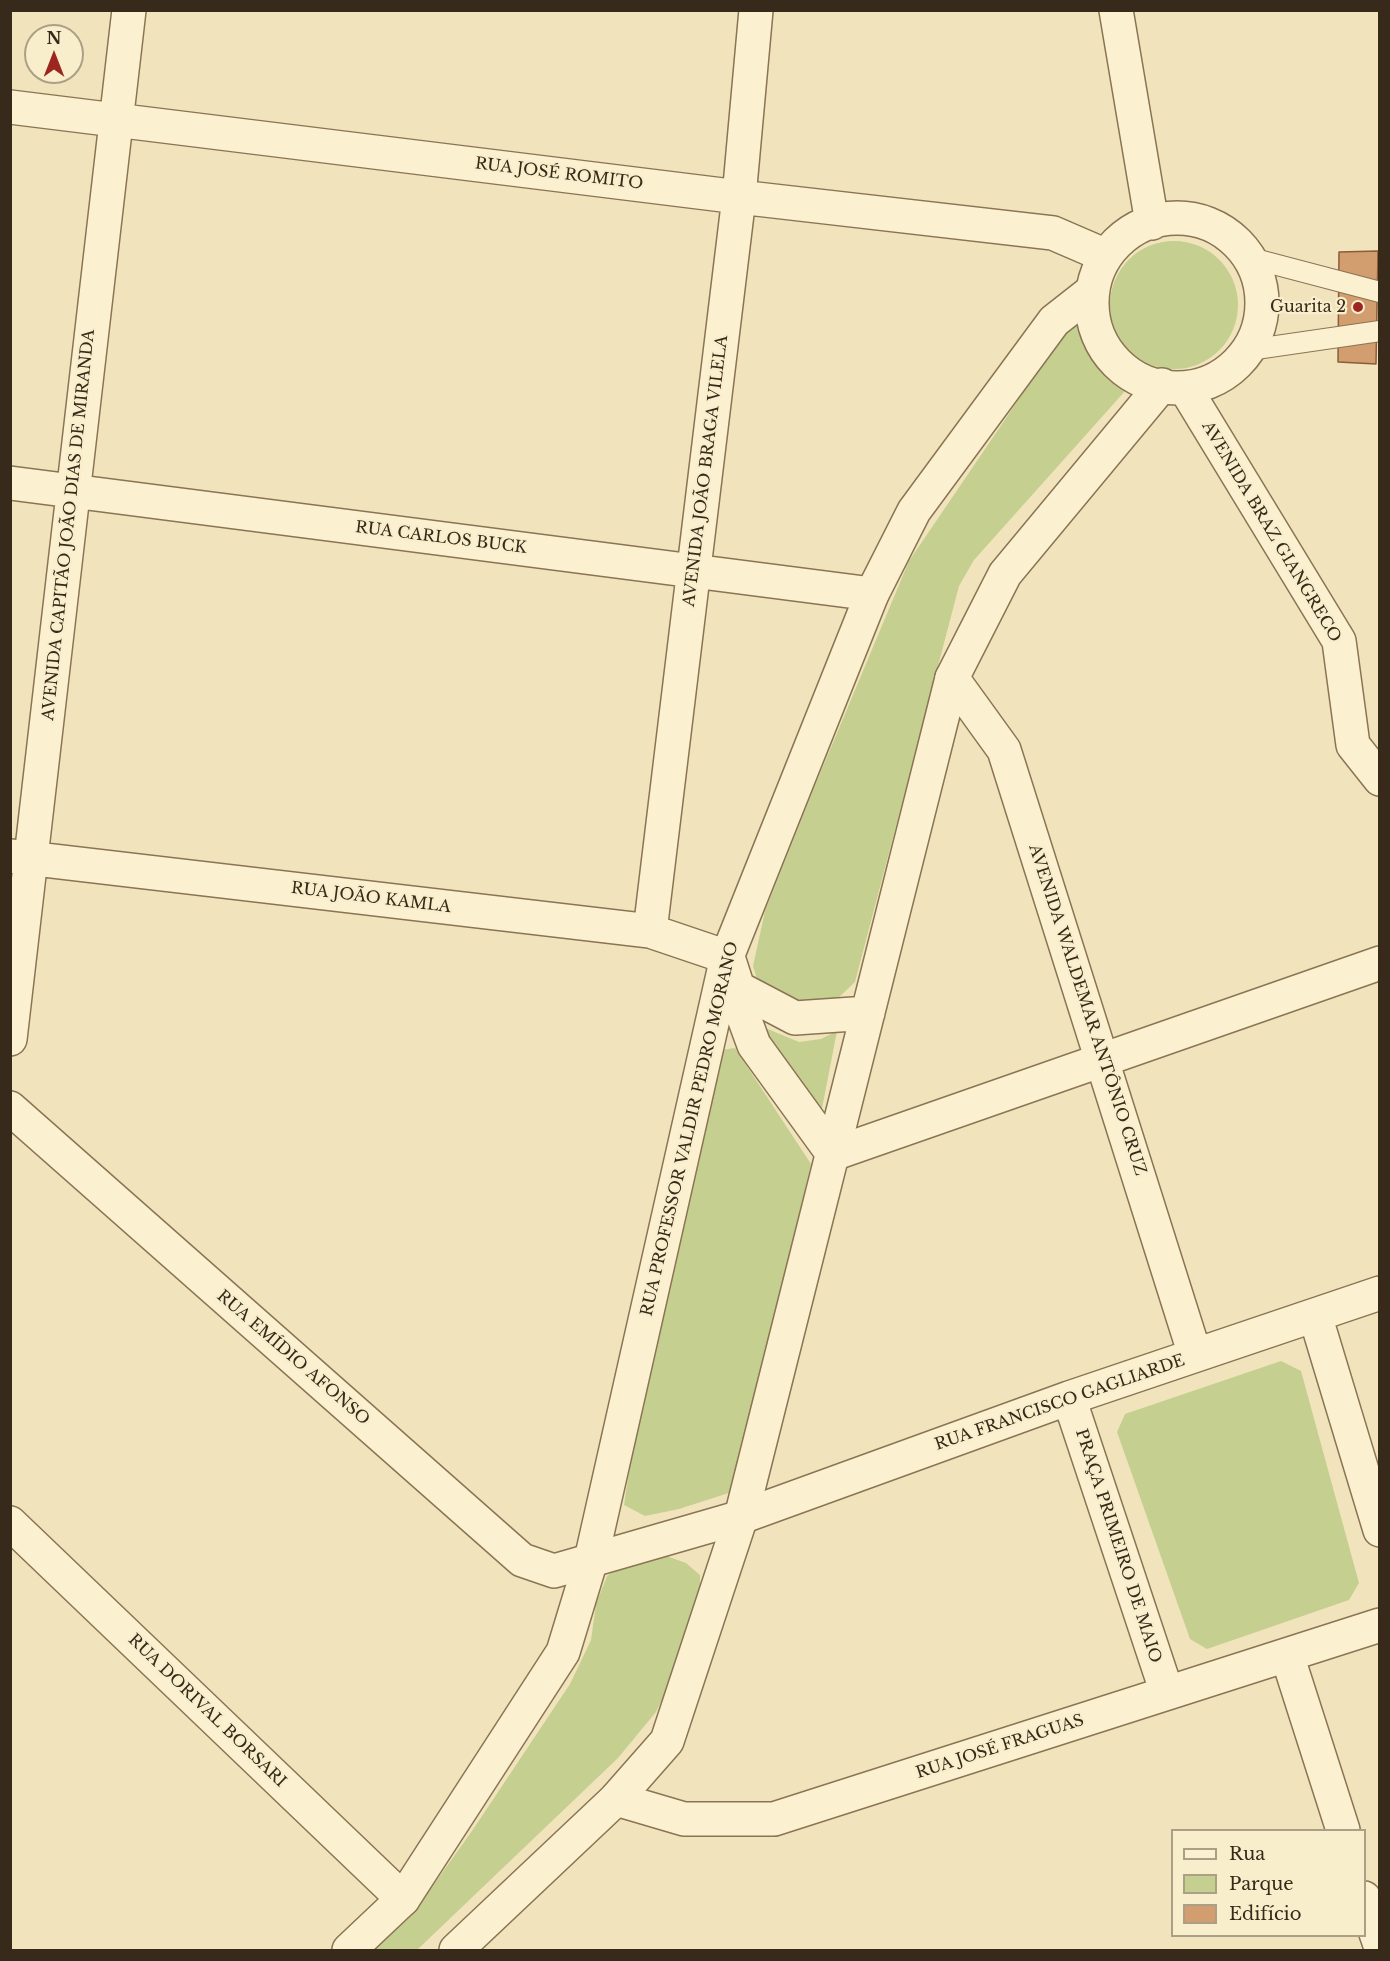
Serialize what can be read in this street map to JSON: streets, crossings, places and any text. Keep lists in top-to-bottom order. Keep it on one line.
{"streets":{"street":["RUA JOSÉ ROMITO","AVENIDA JOÃO BRAGA VILELA","AVENIDA CAPITÃO JOÃO DIAS DE MIRANDA","AVENIDA BRAZ GIANGRECO","RUA CARLOS BUCK","RUA JOÃO KAMLA","AVENIDA WALDEMAR ANTÔNIO CRUZ","RUA PROFESSOR VALDIR PEDRO MORANO","RUA EMÍDIO AFONSO","RUA FRANCISCO GAGLIARDE","PRAÇA PRIMEIRO DE MAIO","RUA DORIVAL BORSARI","RUA JOSÉ FRAGUAS"]},"crossings":[["RUA JOSÉ ROMITO","AVENIDA JOÃO BRAGA VILELA"],["RUA JOSÉ ROMITO","AVENIDA CAPITÃO JOÃO DIAS DE MIRANDA"],["RUA JOSÉ ROMITO","AVENIDA BRAZ GIANGRECO"],["RUA JOSÉ ROMITO","RUA PROFESSOR VALDIR PEDRO MORANO"],["AVENIDA JOÃO BRAGA VILELA","RUA CARLOS BUCK"],["AVENIDA JOÃO BRAGA VILELA","RUA JOÃO KAMLA"],["AVENIDA CAPITÃO JOÃO DIAS DE MIRANDA","RUA CARLOS BUCK"],["AVENIDA CAPITÃO JOÃO DIAS DE MIRANDA","RUA JOÃO KAMLA"],["AVENIDA BRAZ GIANGRECO","RUA PROFESSOR VALDIR PEDRO MORANO"],["RUA CARLOS BUCK","RUA PROFESSOR VALDIR PEDRO MORANO"],["RUA JOÃO KAMLA","RUA PROFESSOR VALDIR PEDRO MORANO"],["AVENIDA WALDEMAR ANTÔNIO CRUZ","RUA FRANCISCO GAGLIARDE"],["RUA PROFESSOR VALDIR PEDRO MORANO","RUA EMÍDIO AFONSO"],["RUA PROFESSOR VALDIR PEDRO MORANO","RUA DORIVAL BORSARI"],["RUA EMÍDIO AFONSO","RUA FRANCISCO GAGLIARDE"],["RUA FRANCISCO GAGLIARDE","PRAÇA PRIMEIRO DE MAIO"],["PRAÇA PRIMEIRO DE MAIO","RUA JOSÉ FRAGUAS"]],"places":["Guarita 2"],"legend":["Rua","Parque","Edifício"],"north":"top"}
